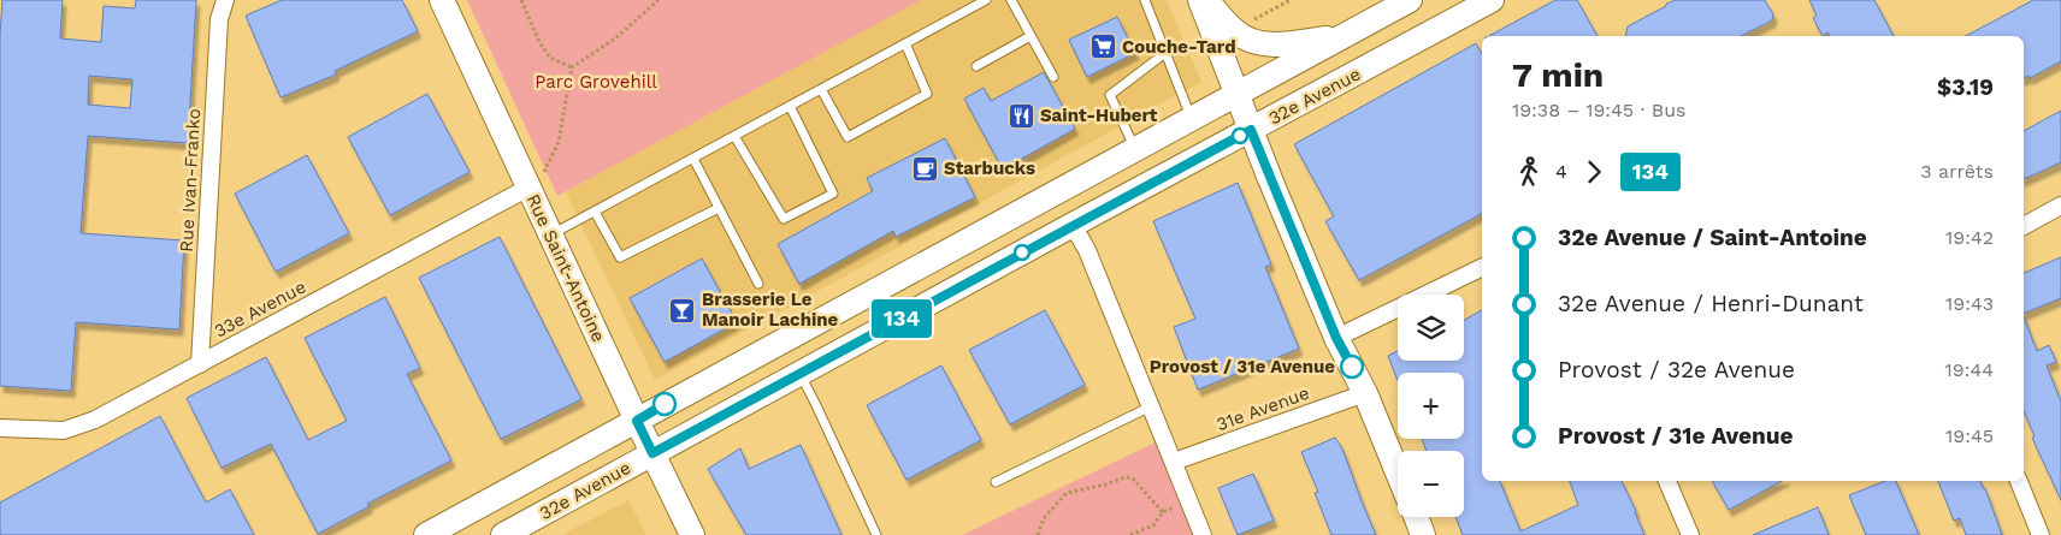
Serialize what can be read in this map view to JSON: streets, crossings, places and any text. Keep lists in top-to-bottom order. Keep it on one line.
{"streets":{"main road":["32e Avenue","Rue Saint-Antoine"],"street":["Rue Ivan-Franko","33e Avenue","31e Avenue"]},"crossings":[["32e Avenue","Rue Saint-Antoine"],["Rue Ivan-Franko","33e Avenue"],["Rue Saint-Antoine","33e Avenue"]],"parks":["Parc Grovehill"],"places":{"supermarket":["Couche-Tard"],"restaurant":["Saint-Hubert"],"cafe":["Starbucks"],"bar":["Brasserie Le Manoir Lachine"],"other":["Provost / 31e Avenue"]},"lines":["bus line 134"],"page":{"on_map":"134","heading":["7 min","19:38 – 19:45 · Bus","$3.19"],"legs":["4","134","3 arrêts"],"list":[{"name":"32e Avenue / Saint-Antoine","value":"19:42"},{"name":"32e Avenue / Henri-Dunant","value":"19:43"},{"name":"Provost / 32e Avenue","value":"19:44"},{"name":"Provost / 31e Avenue","value":"19:45"}],"map_buttons":["+","−"]}}
